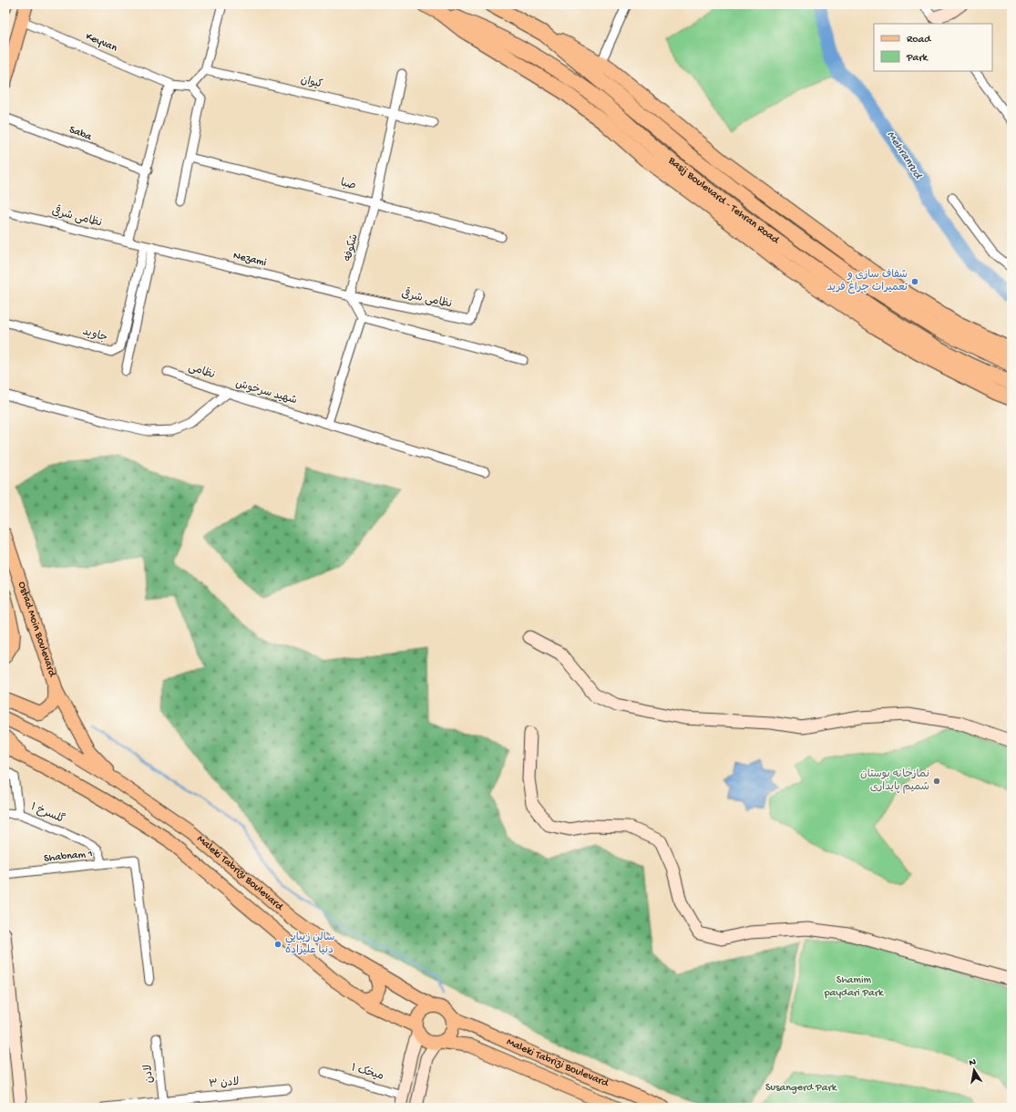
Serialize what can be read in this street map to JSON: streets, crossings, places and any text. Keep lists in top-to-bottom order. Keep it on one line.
{"streets":{"highway":["Basij Boulevard - Tehran Road"],"main road":["Ostad Moin Boulevard","Maleki Tabrizi Boulevard"],"street":["Keyvan","کیوان","Saba","صبا","نظامی شرقی","شکوفه","Nezami","جاوید","نظامی","شهید سرخوش","گلسرخ ۱","Shabnam 1","میخک ۱","لادن","لادن ۳"]},"crossings":[["کیوان","شکوفه"],["صبا","شکوفه"],["نظامی شرقی","شکوفه"],["نظامی شرقی","Nezami"],["نظامی شرقی","جاوید"],["شکوفه","Nezami"],["Nezami","جاوید"],["نظامی","شهید سرخوش"],["گلسرخ ۱","Shabnam 1"],["لادن","لادن ۳"]],"water":["Mehranrud"],"parks":["Shamim paydari Park","Susangerd Park"],"places":["شفاف سازی و تعمیرات چراغ فرید","نمازخانه بوستان شمیم پایداری","سالن زيبايي دنيا عليزاده"],"legend":["Road","Park"],"north":"top"}
